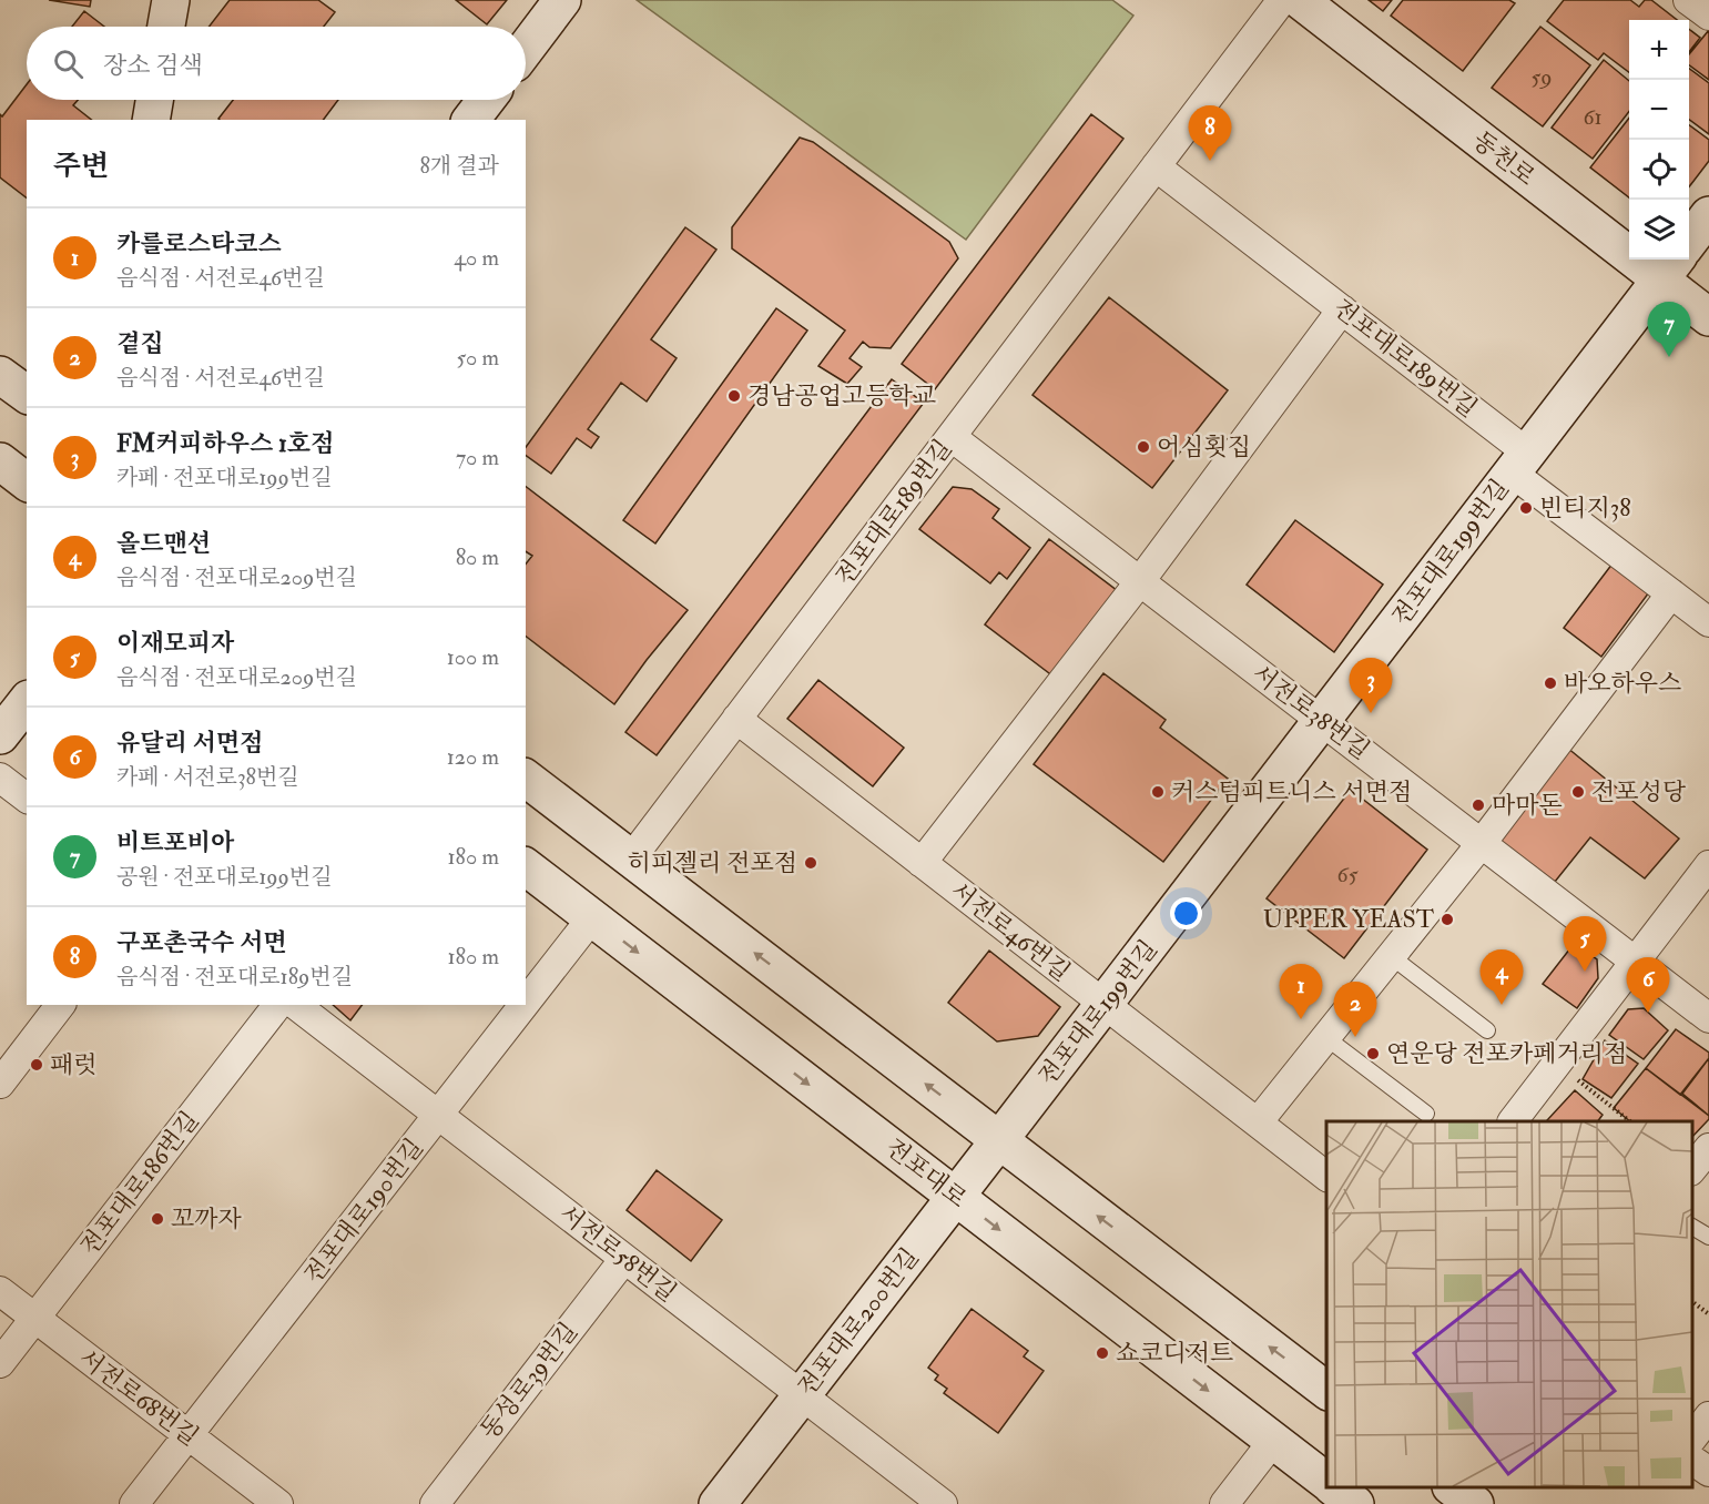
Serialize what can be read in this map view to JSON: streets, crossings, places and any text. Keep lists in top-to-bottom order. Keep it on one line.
{"streets":{"main road":["동천로","전포대로199번길","전포대로","전포대로200번길"],"street":["전포대로189번길","서전로38번길","서전로46번길","전포대로186번길","전포대로190번길","서전로58번길","동성로39번길","서전로68번길"]},"crossings":[["동천로","전포대로199번길"],["전포대로189번길","전포대로199번길"],["전포대로189번길","서전로38번길"],["전포대로189번길","서전로46번길"],["전포대로199번길","서전로38번길"],["전포대로199번길","서전로46번길"],["전포대로199번길","전포대로200번길"],["전포대로","전포대로190번길"],["전포대로","전포대로200번길"],["전포대로186번길","서전로68번길"],["전포대로190번길","서전로58번길"],["전포대로190번길","서전로68번길"],["서전로58번길","전포대로200번길"],["서전로58번길","동성로39번길"]],"places":["경남공업고등학교","어심횟집","빈티지38","바오하우스","커스텀피트니스 서면점","전포성당","마마돈","히피젤리 전포점","UPPER YEAST","연운당 전포카페거리점","패럿","꼬까자","쇼코디저트"],"house_numbers":["59","61","65"],"page":{"map_buttons":["+","−"],"search":"장소 검색","pins":["8","7","3","5","4","6","1","2"],"heading":["주변","8개 결과"],"list":[{"mark":"1","name":"카를로스타코스","note":"음식점 · 서전로46번길","value":"40 m"},{"mark":"2","name":"곁집","note":"음식점 · 서전로46번길","value":"50 m"},{"mark":"3","name":"FM커피하우스 1호점","note":"카페 · 전포대로199번길","value":"70 m"},{"mark":"4","name":"올드맨션","note":"음식점 · 전포대로209번길","value":"80 m"},{"mark":"5","name":"이재모피자","note":"음식점 · 전포대로209번길","value":"100 m"},{"mark":"6","name":"유달리 서면점","note":"카페 · 서전로38번길","value":"120 m"},{"mark":"7","name":"비트포비아","note":"공원 · 전포대로199번길","value":"180 m"},{"mark":"8","name":"구포촌국수 서면","note":"음식점 · 전포대로189번길","value":"180 m"}]}}
